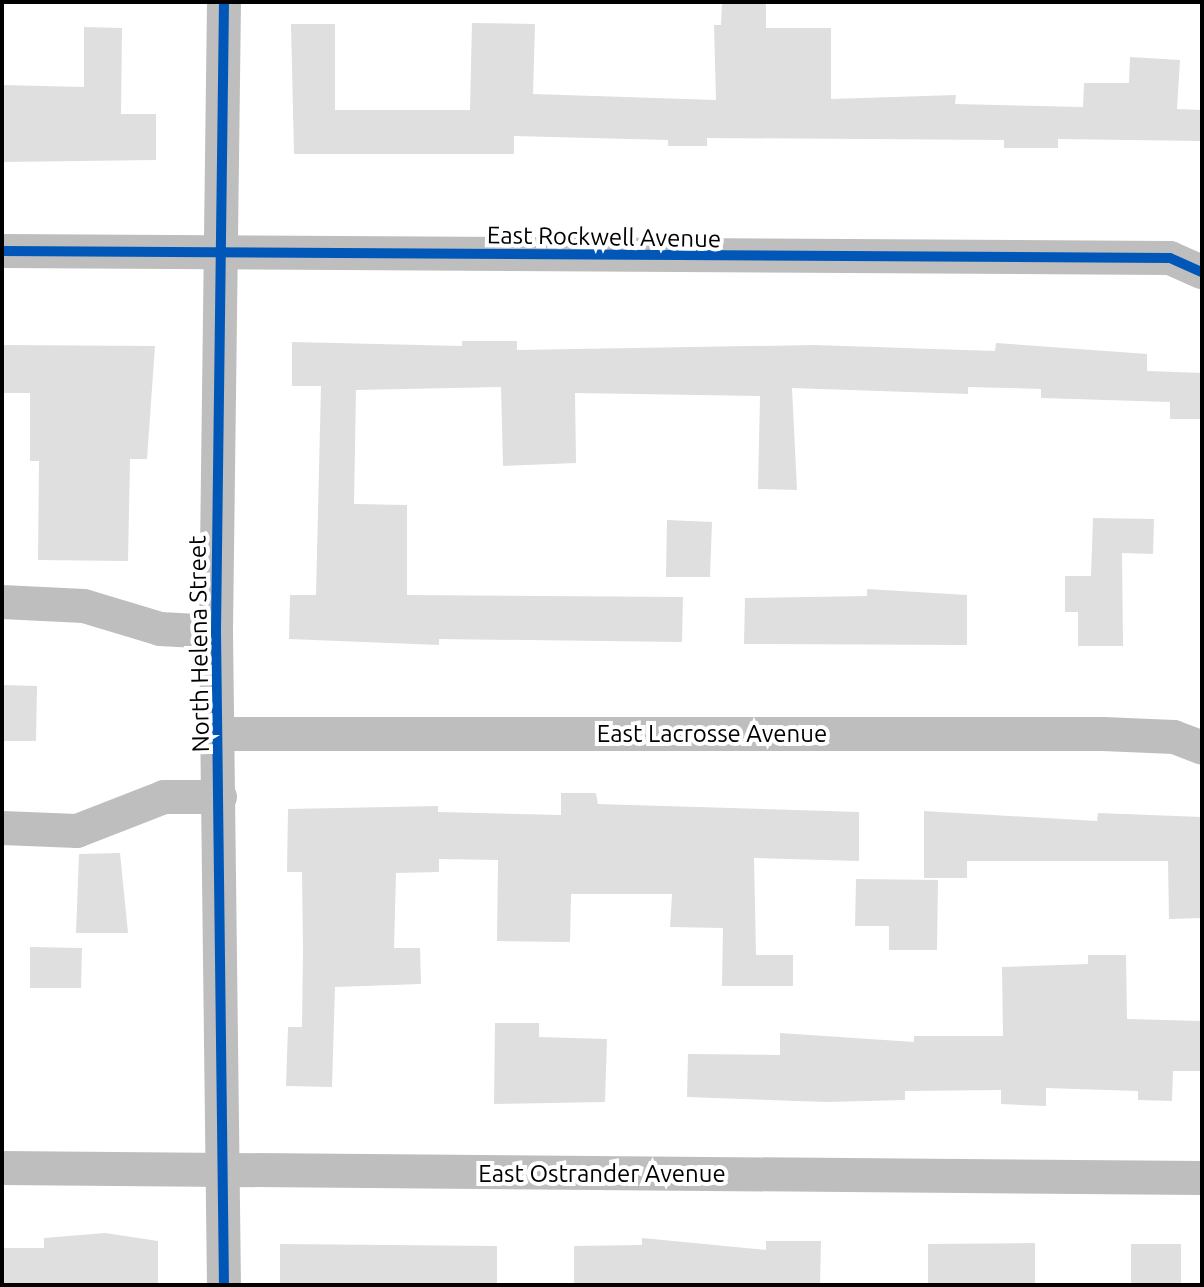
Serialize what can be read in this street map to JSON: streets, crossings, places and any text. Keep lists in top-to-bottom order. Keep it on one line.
{"streets":{"street":["East Rockwell Avenue","North Helena Street","East Lacrosse Avenue","East Ostrander Avenue"]},"crossings":[["East Rockwell Avenue","North Helena Street"],["North Helena Street","East Lacrosse Avenue"],["North Helena Street","East Ostrander Avenue"]]}
